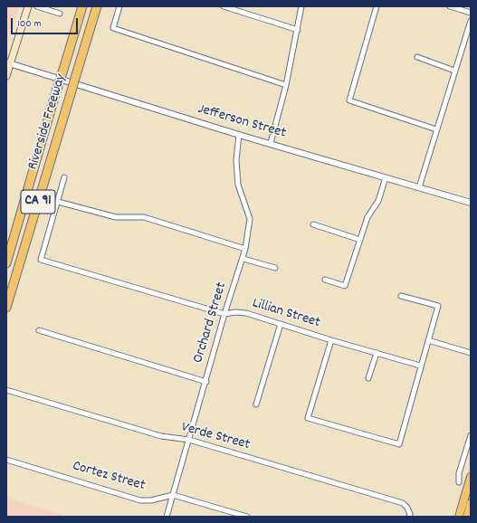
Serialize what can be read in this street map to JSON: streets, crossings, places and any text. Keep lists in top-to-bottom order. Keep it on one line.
{"streets":{"highway":["Riverside Freeway","CA 91"],"street":["Jefferson Street","Lillian Street","Orchard Street","Verde Street","Cortez Street"]},"crossings":[["Jefferson Street","Orchard Street"],["Lillian Street","Orchard Street"],["Orchard Street","Verde Street"],["Orchard Street","Cortez Street"]],"scale_bar":"100 m"}
